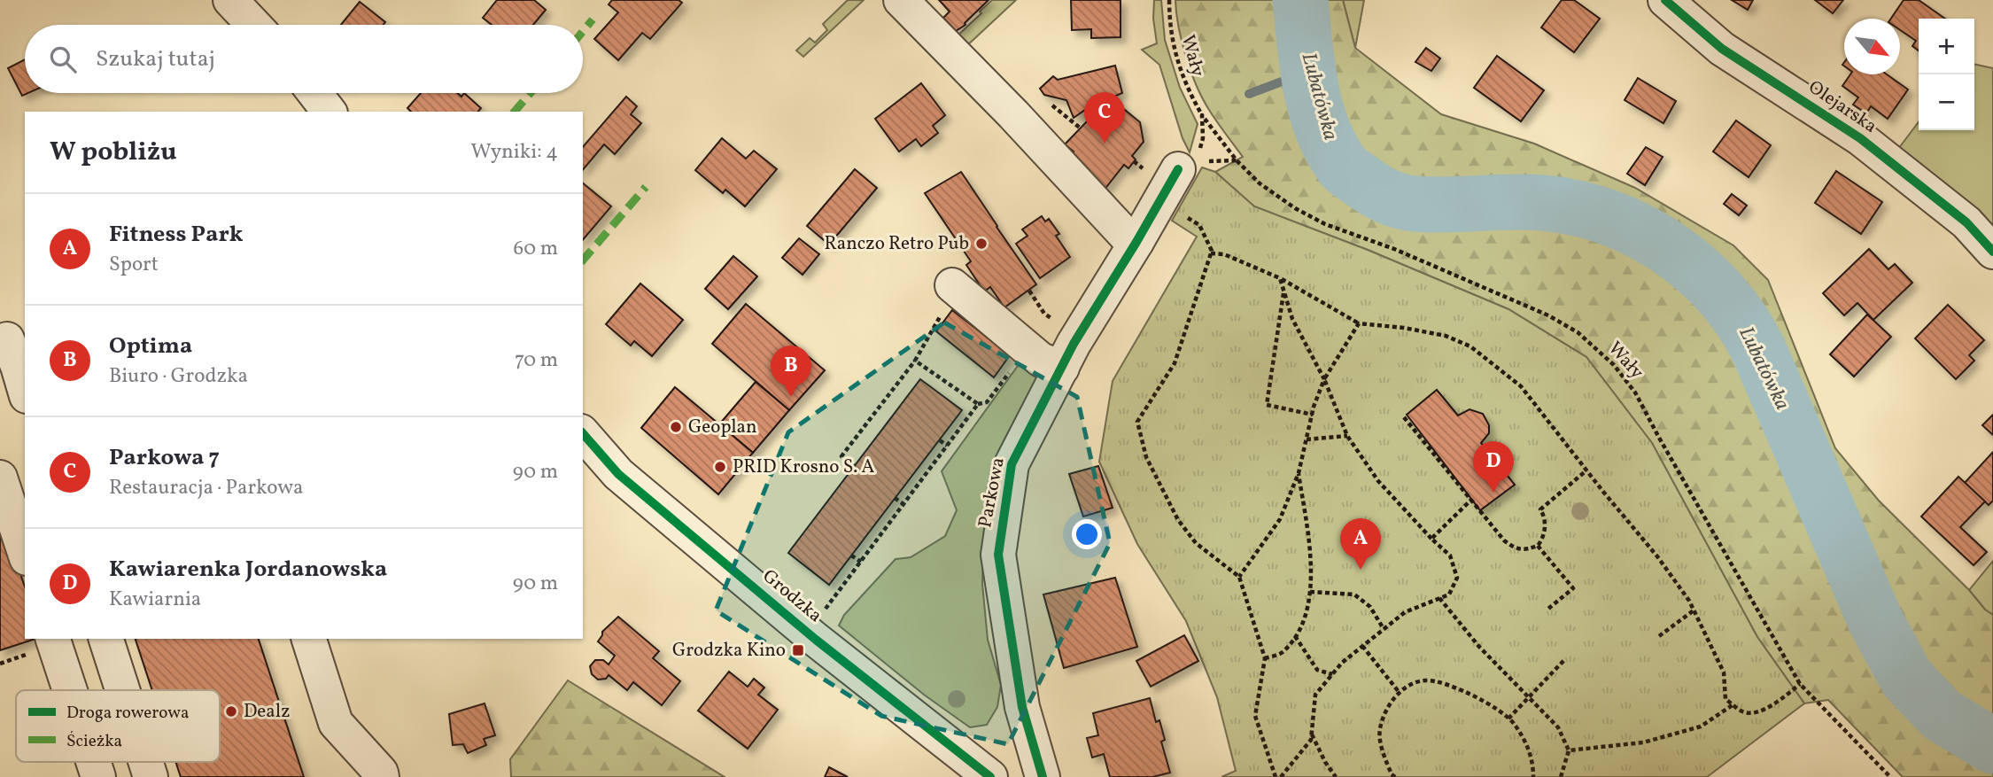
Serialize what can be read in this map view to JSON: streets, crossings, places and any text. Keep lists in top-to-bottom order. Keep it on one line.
{"streets":{"street":["Olejarska","Parkowa","Grodzka"],"path":["Wały"]},"water":["Lubatówka"],"places":{"other":["Ranczo Retro Pub","Geoplan","PRID Krosno S. A","Dealz"],"transit":["Grodzka Kino"]},"legend":["Droga rowerowa","Ścieżka"],"north":"bottom right","page":{"map_buttons":["+","−"],"search":"Szukaj tutaj","pins":["C","B","D","A"],"heading":["W pobliżu","Wyniki: 4"],"list":[{"mark":"A","name":"Fitness Park","note":"Sport","value":"60 m"},{"mark":"B","name":"Optima","note":"Biuro · Grodzka","value":"70 m"},{"mark":"C","name":"Parkowa 7","note":"Restauracja · Parkowa","value":"90 m"},{"mark":"D","name":"Kawiarenka Jordanowska","note":"Kawiarnia","value":"90 m"}]}}
